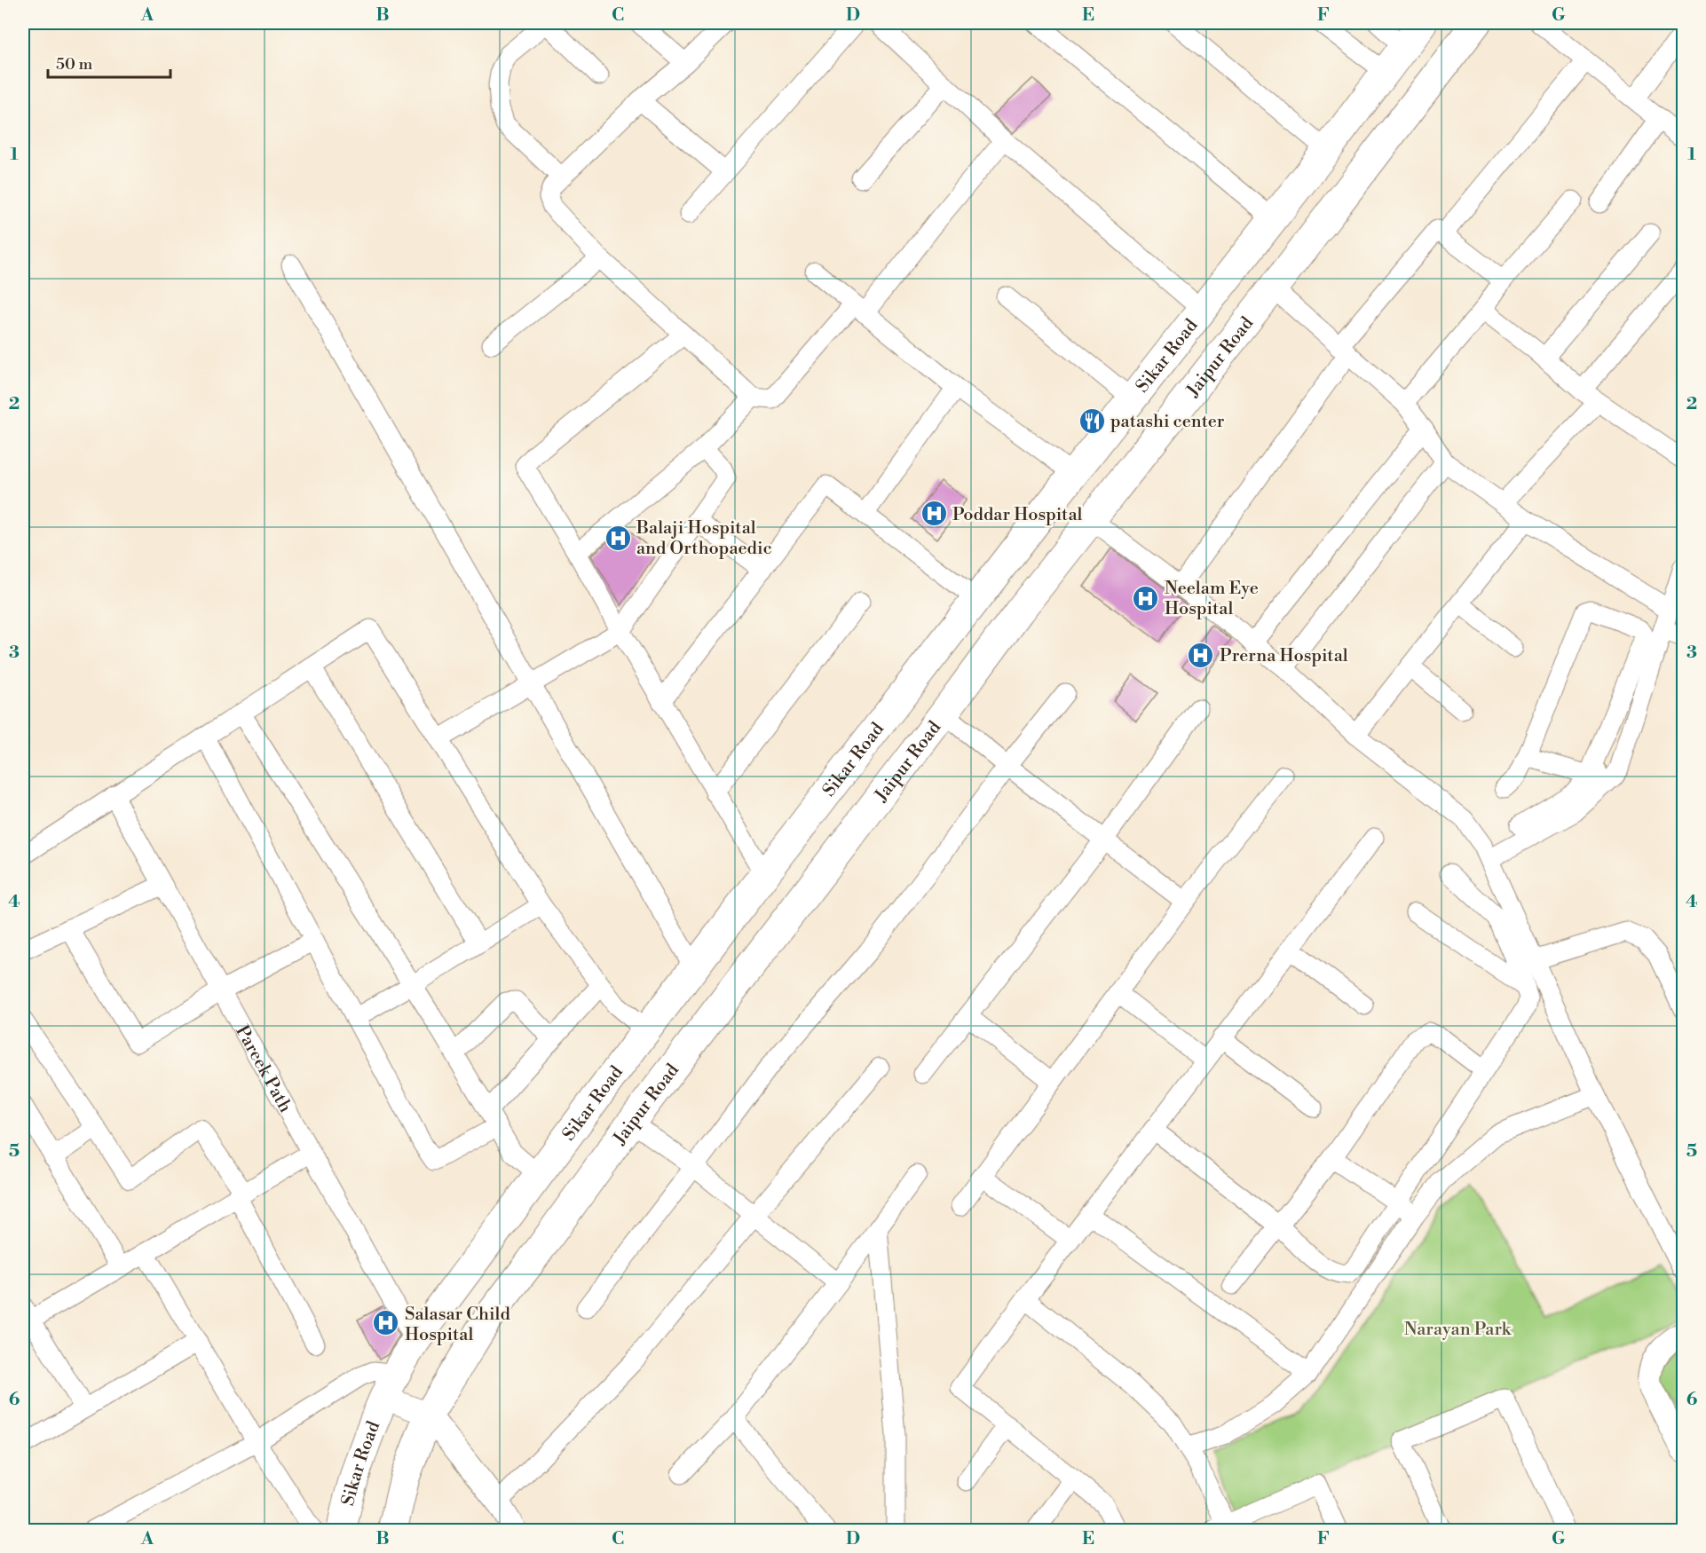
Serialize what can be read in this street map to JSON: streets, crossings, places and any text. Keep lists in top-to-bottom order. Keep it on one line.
{"streets":{"main road":["Sikar Road","Jaipur Road"],"street":["Pareek Path"]},"crossings":[["Sikar Road","Pareek Path"]],"parks":["Narayan Park"],"places":{"restaurant":["patashi center"],"hospital":["Poddar Hospital","Balaji Hospital and Orthopaedic","Neelam Eye Hospital","Prerna Hospital","Salasar Child Hospital"]},"scale_bar":"50 m","grid":{"columns":["A","B","C","D","E","F","G"],"rows":["1","2","3","4","5","6"]}}
